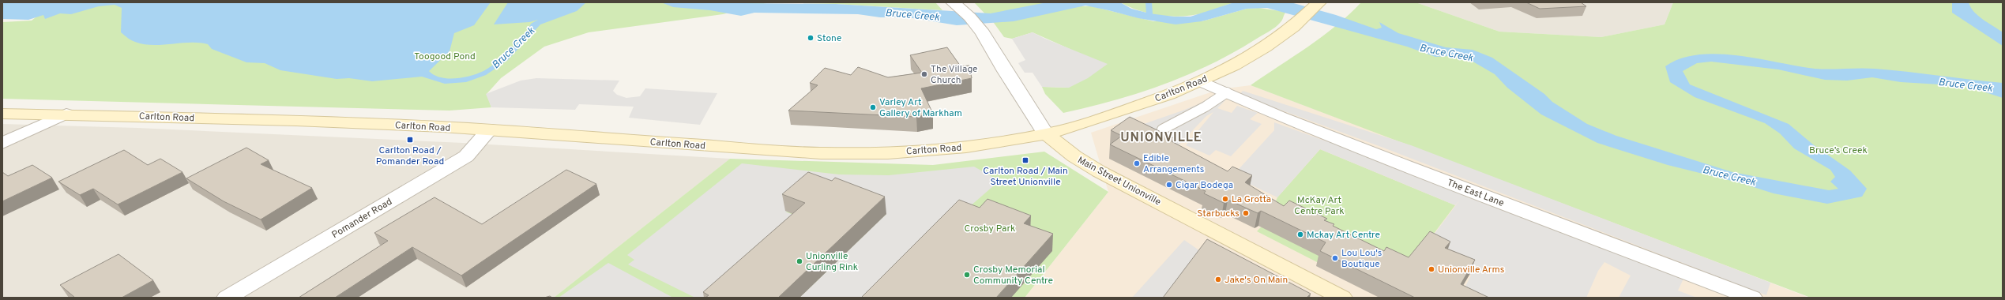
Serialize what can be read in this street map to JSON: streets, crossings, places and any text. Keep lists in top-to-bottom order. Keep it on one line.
{"streets":{"main road":["Carlton Road","Main Street Unionville"],"street":["The East Lane","Pomander Road"]},"crossings":[["Carlton Road","Main Street Unionville"],["Carlton Road","The East Lane"],["Carlton Road","Pomander Road"]],"districts":["UNIONVILLE"],"water":["Bruce Creek"],"parks":["Toogood Pond","Bruce’s Creek","McKay Art Centre Park","Crosby Park"],"places":{"other":["Stone","The Village Church","Varley Art Gallery of Markham","Edible Arrangements","Cigar Bodega","La Grotta","Starbucks","Mckay Art Centre","Lou Lou's Boutique","Unionville Curling Rink","Unionville Arms","Crosby Memorial Community Centre","Jake's On Main"],"transit":["Carlton Road / Pomander Road","Carlton Road / Main Street Unionville"]}}
